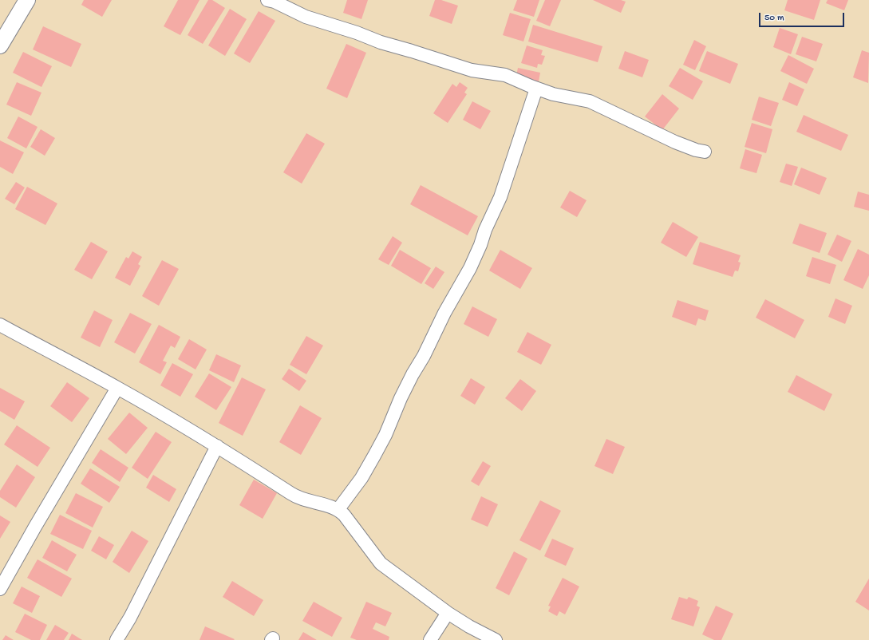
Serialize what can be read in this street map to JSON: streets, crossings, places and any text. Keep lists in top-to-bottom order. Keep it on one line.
{"scale_bar":"50 m"}
